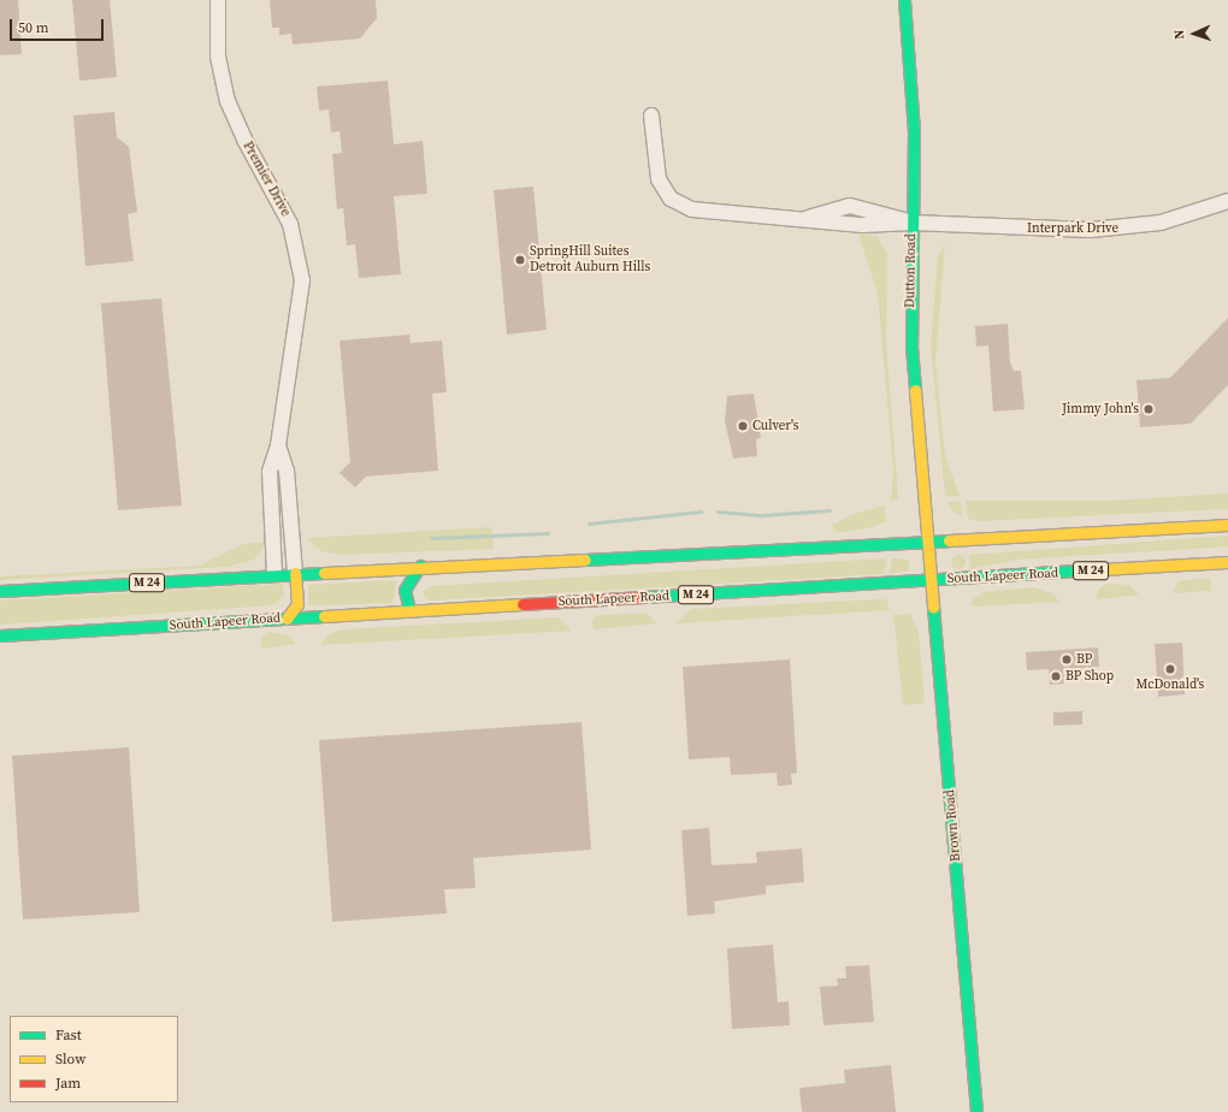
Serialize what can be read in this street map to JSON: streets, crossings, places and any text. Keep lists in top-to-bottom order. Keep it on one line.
{"streets":{"main road":["Dutton Road","M 24","South Lapeer Road","Brown Road"],"street":["Premier Drive","Interpark Drive"]},"crossings":[["Premier Drive","M 24"],["Interpark Drive","Dutton Road"],["Dutton Road","M 24"],["Dutton Road","Brown Road"],["M 24","Brown Road"],["South Lapeer Road","Brown Road"]],"places":["SpringHill Suites Detroit Auburn Hills","Jimmy John's","Culver's","BP","McDonald's","BP Shop"],"legend":["Fast","Slow","Jam"],"scale_bar":"50 m","north":"left"}
